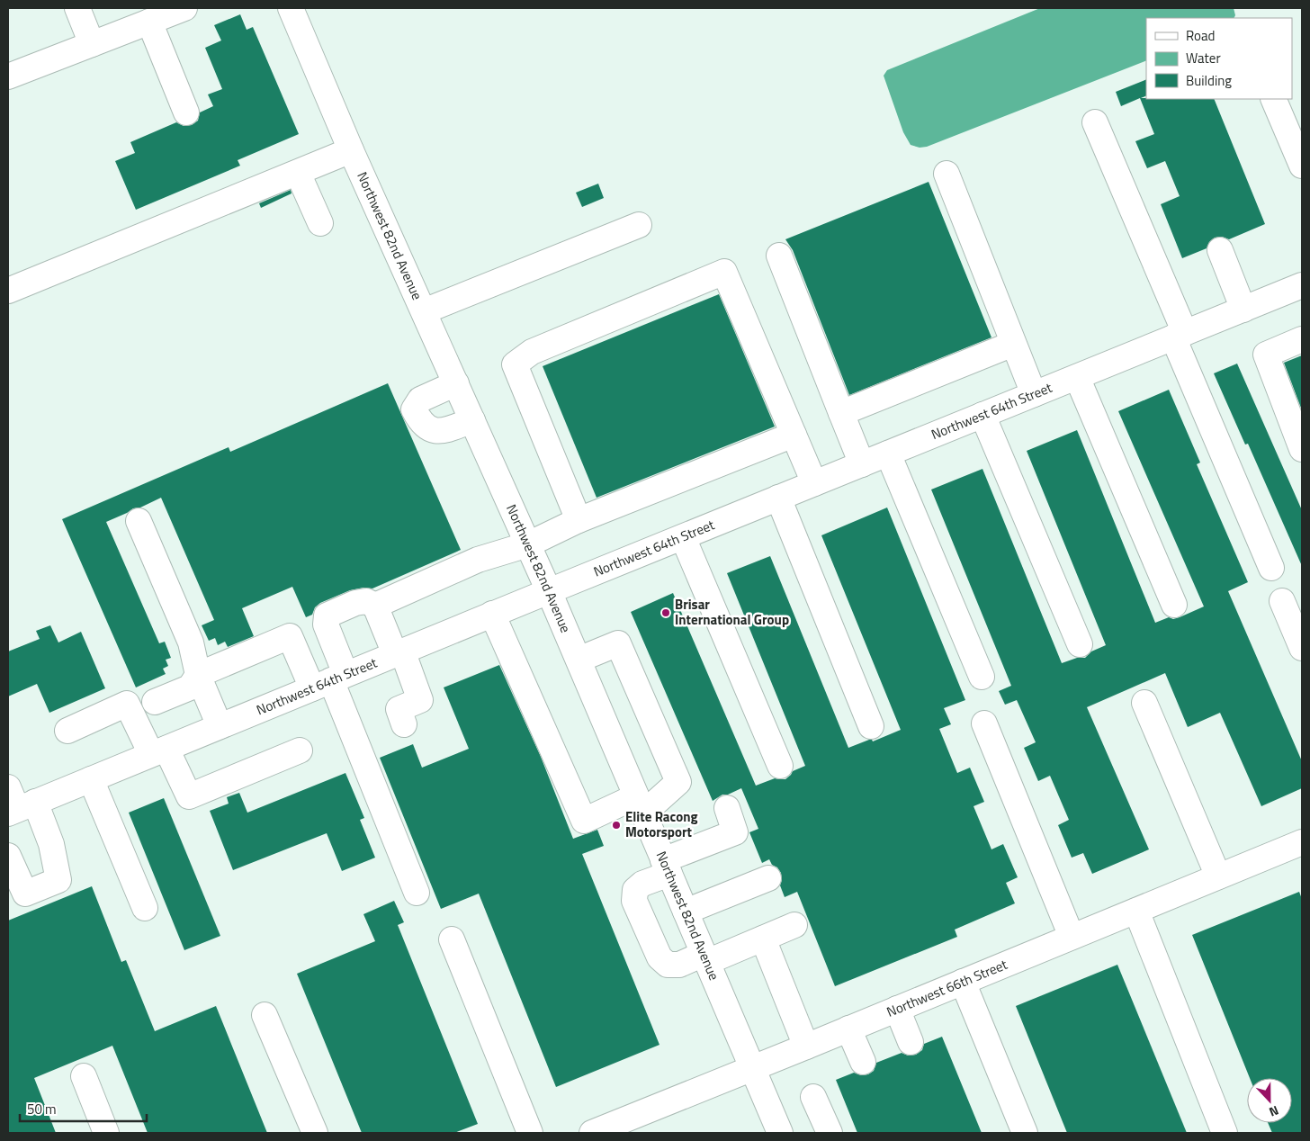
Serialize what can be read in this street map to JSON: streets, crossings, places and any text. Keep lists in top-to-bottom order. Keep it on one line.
{"streets":{"street":["Northwest 82nd Avenue","Northwest 64th Street","Northwest 66th Street"]},"crossings":[["Northwest 82nd Avenue","Northwest 64th Street"],["Northwest 82nd Avenue","Northwest 66th Street"]],"places":["Brisar International Group","Elite Racong Motorsport"],"legend":["Road","Water","Building"],"scale_bar":"50 m","north":"bottom"}
